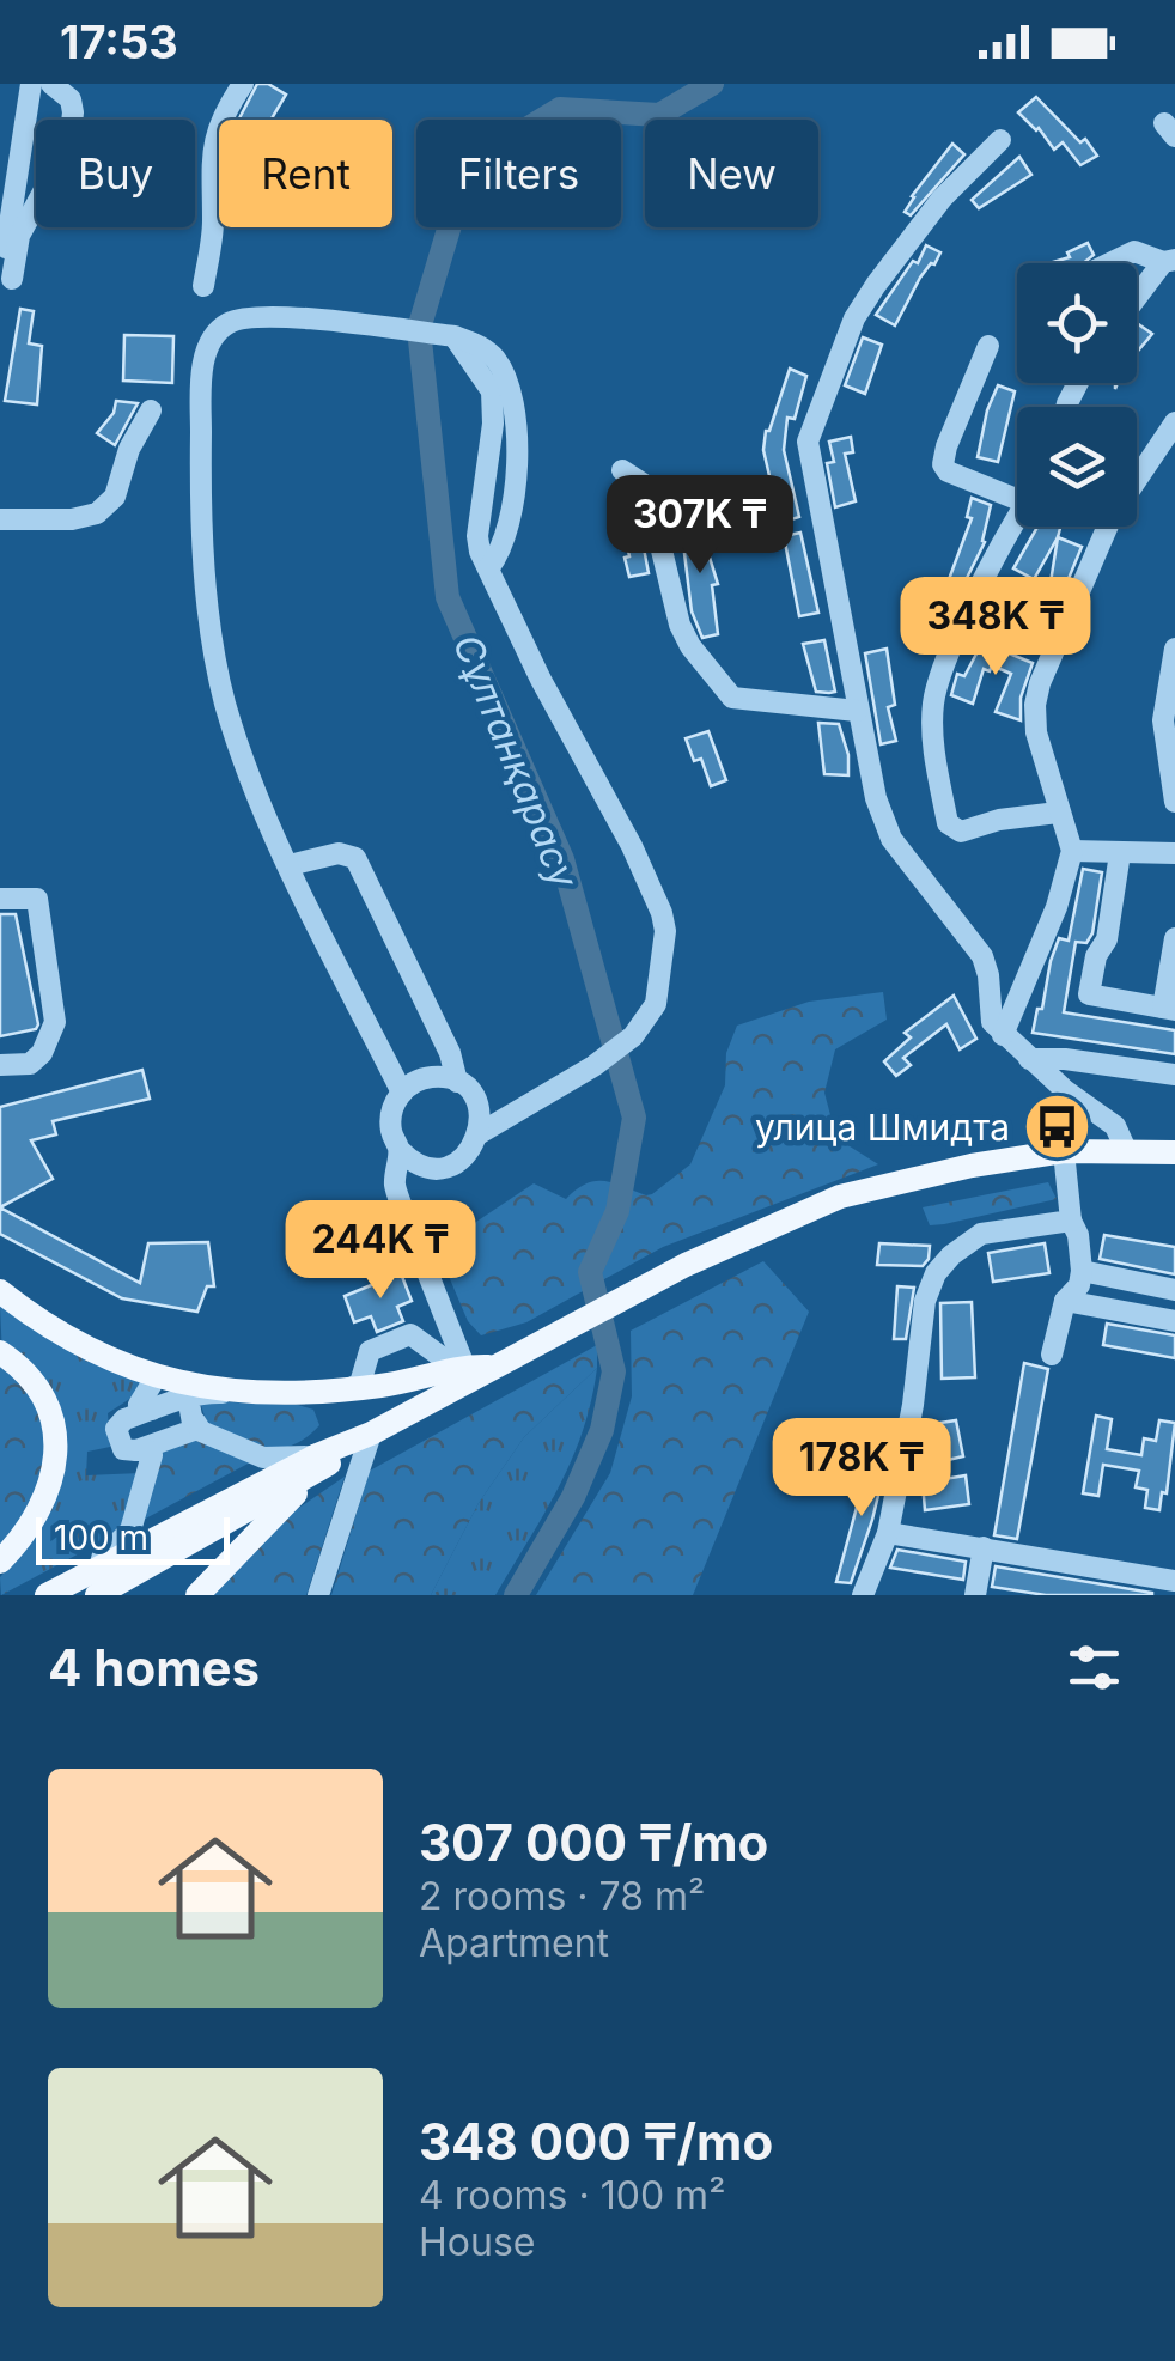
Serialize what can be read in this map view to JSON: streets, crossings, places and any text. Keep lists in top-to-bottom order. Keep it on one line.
{"water":["Сұлтанқарасу"],"places":{"bus stop":["улица Шмидта"]},"scale_bar":"100 m","page":{"status":"17:53","chip":["Buy","Rent","Filters","New"],"price":["307K ₸","348K ₸","244K ₸","178K ₸"],"scale":"100 m","heading":"4 homes","list":[{"name":"307 000 ₸/mo","note":"2 rooms · 78 m² · Apartment"},{"name":"348 000 ₸/mo","note":"4 rooms · 100 m² · House"}]}}
